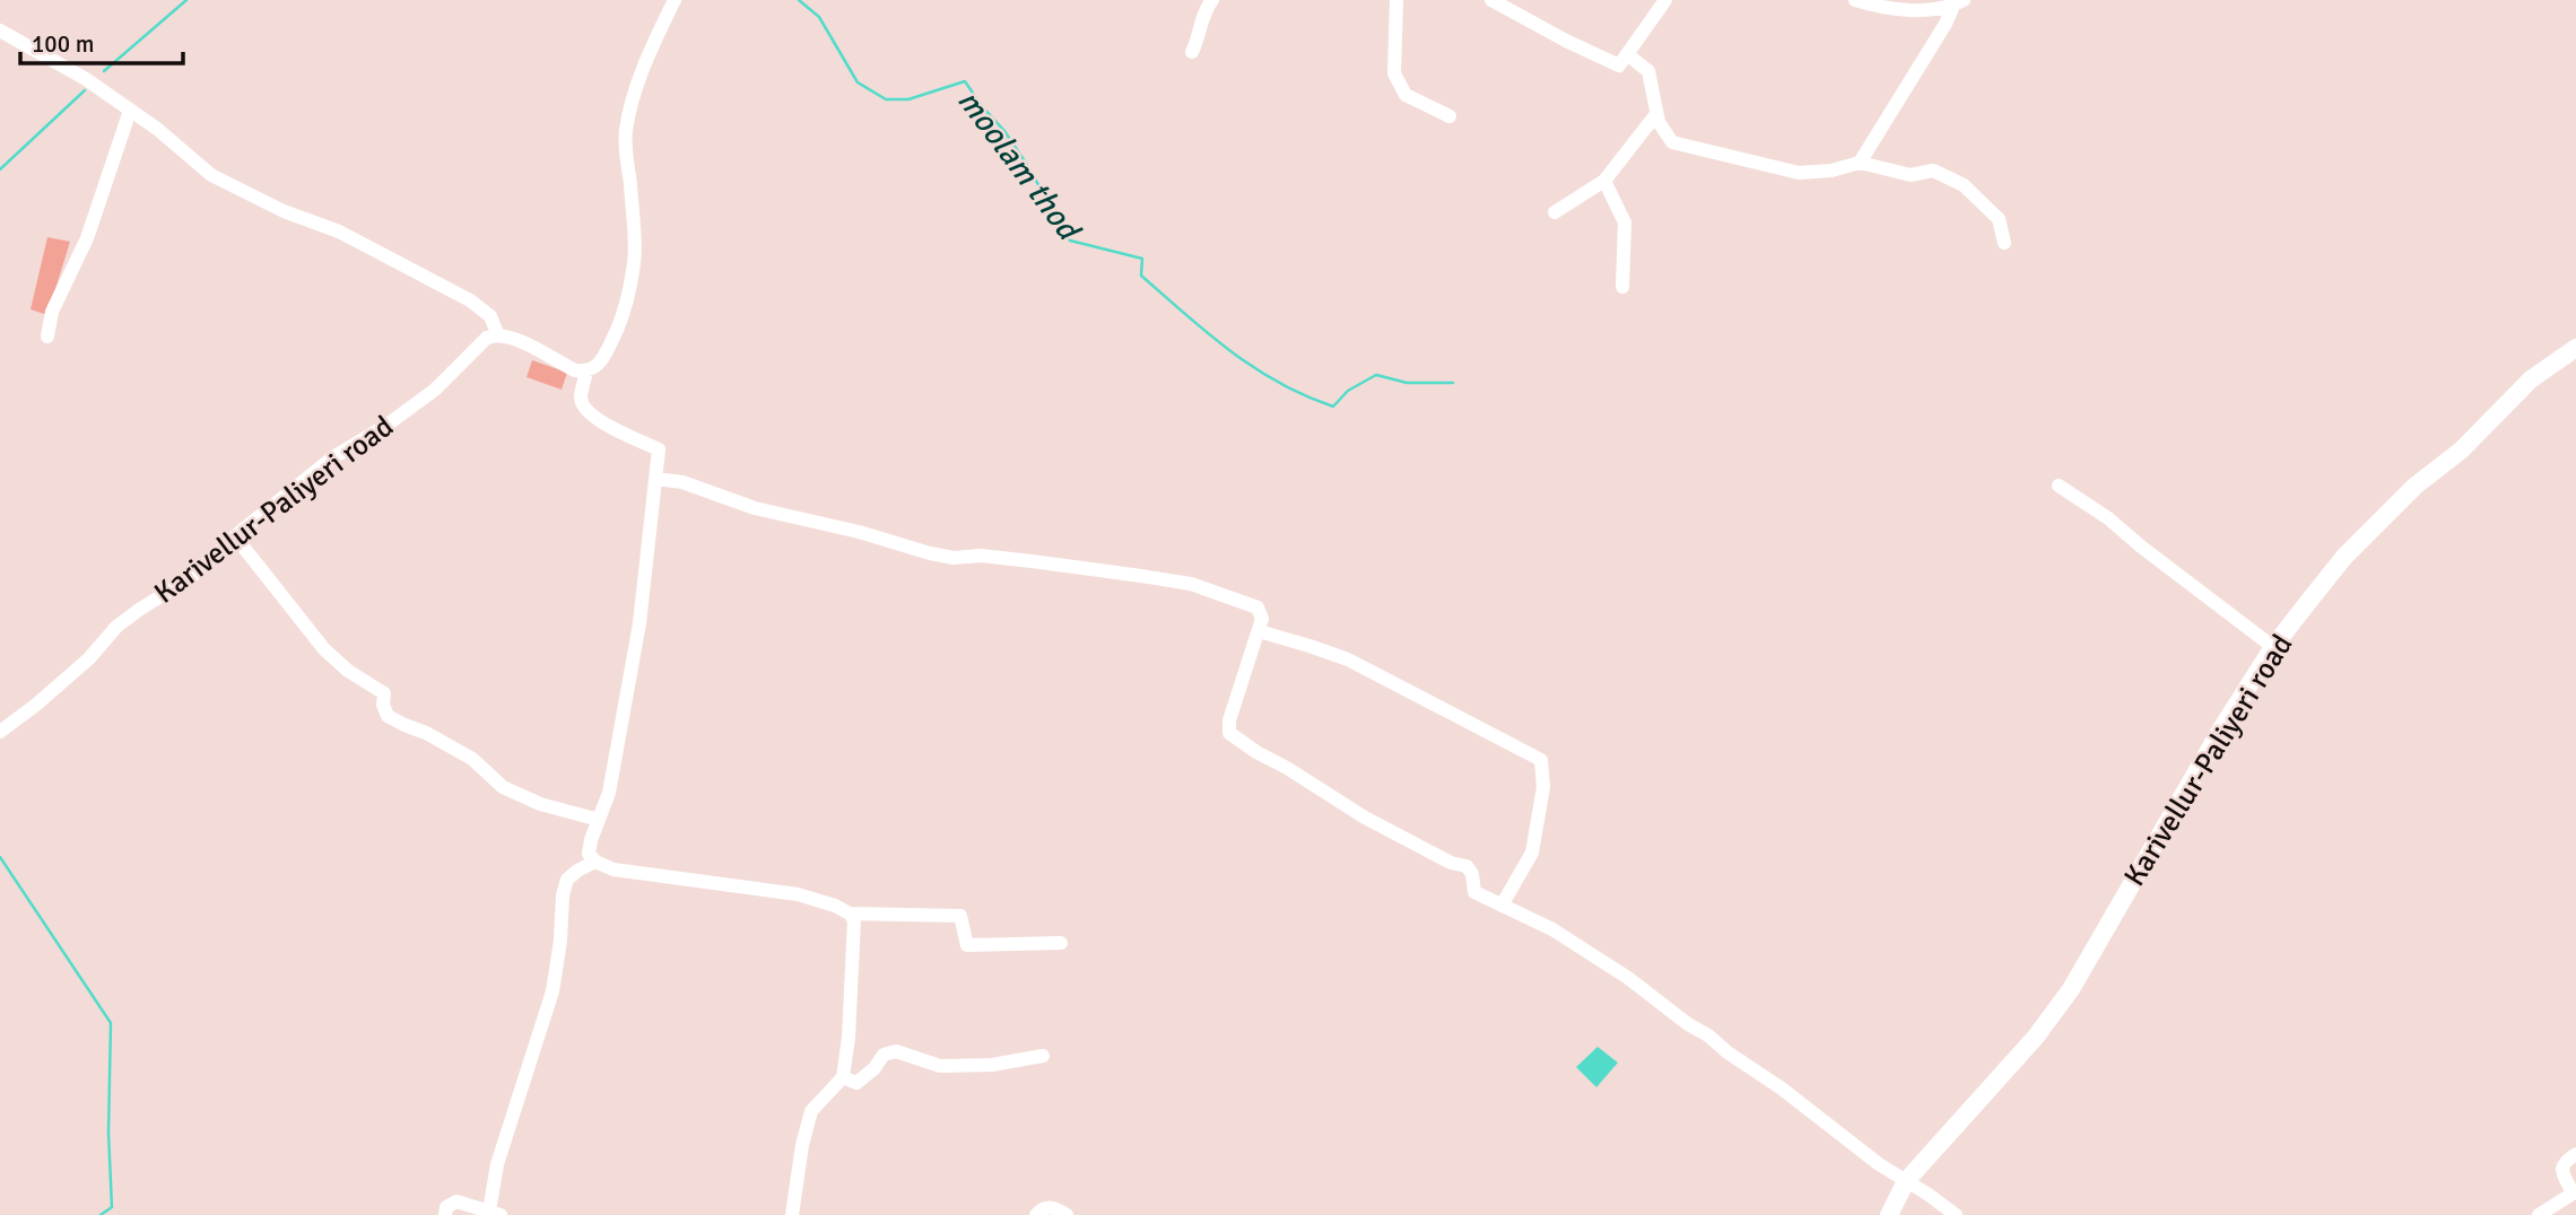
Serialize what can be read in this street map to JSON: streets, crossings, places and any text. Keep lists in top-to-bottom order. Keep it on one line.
{"streets":{"main road":["Karivellur-Paliyeri road"]},"water":["moolam thod"],"scale_bar":"100 m"}
